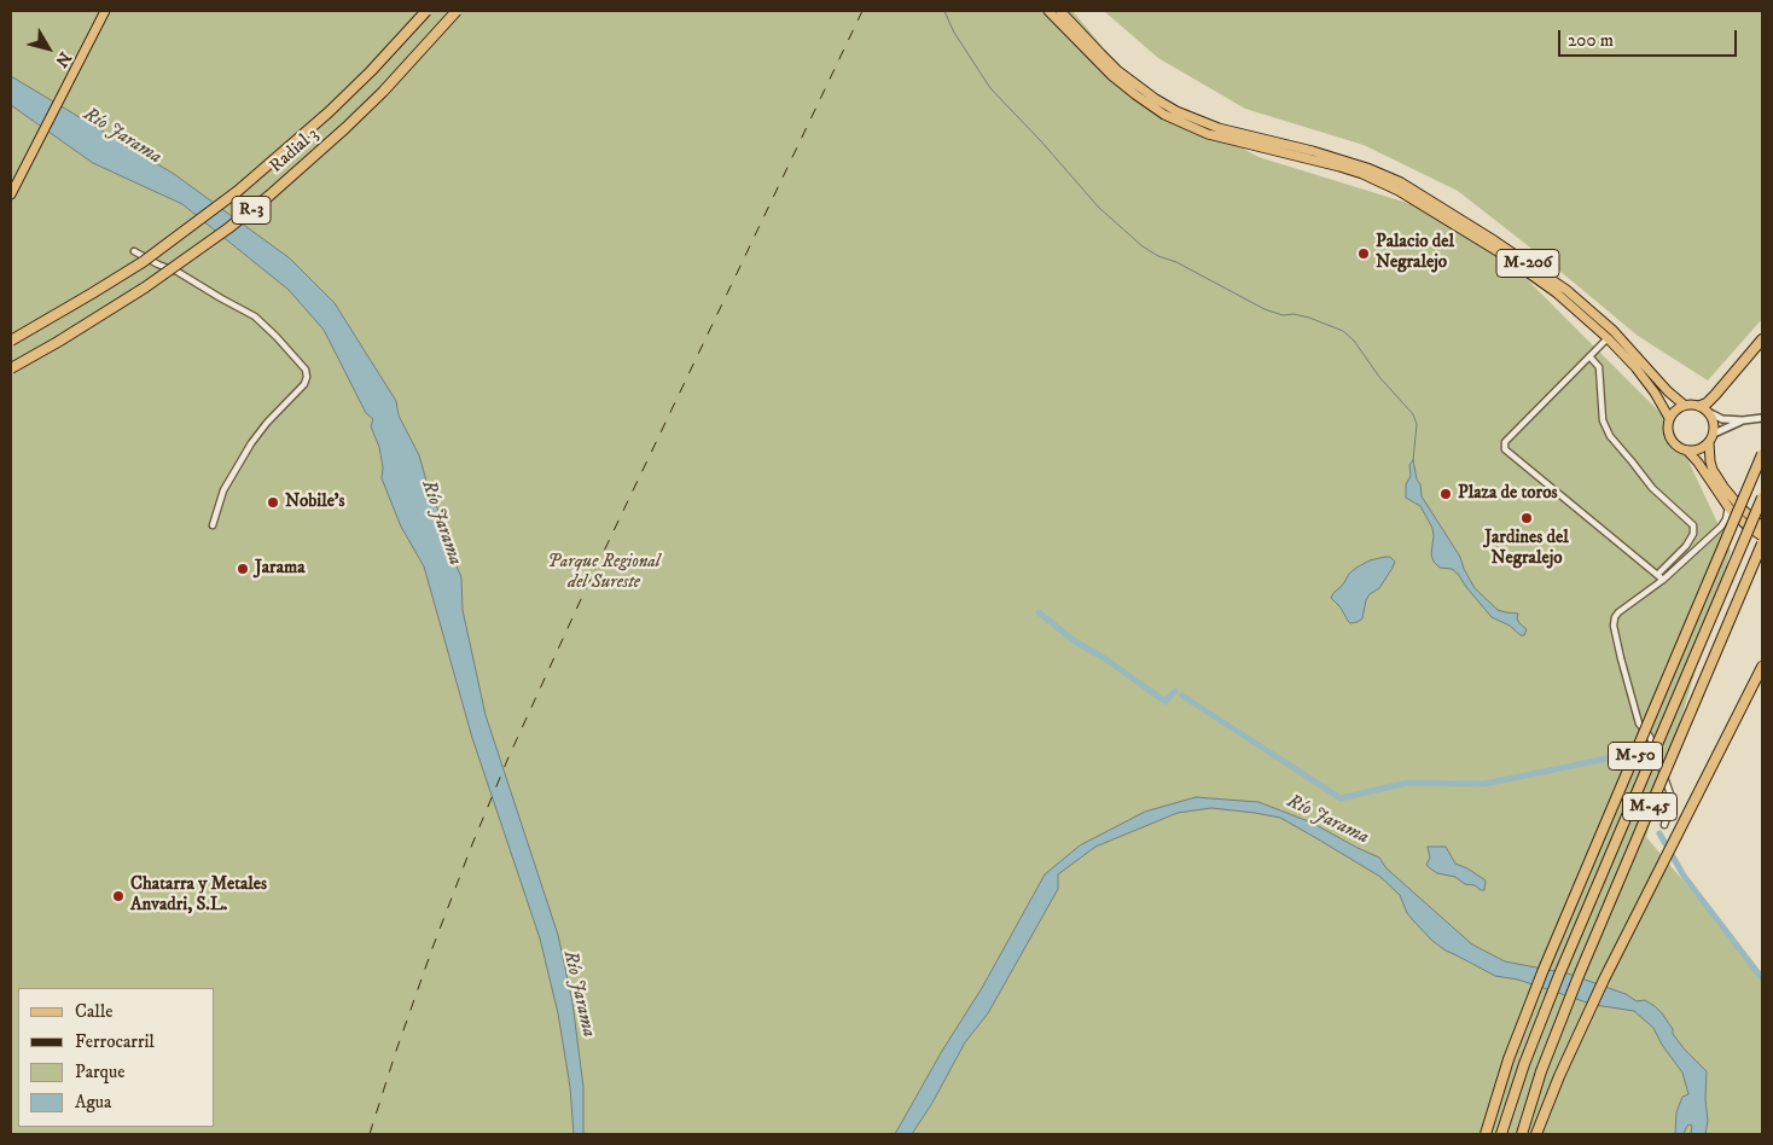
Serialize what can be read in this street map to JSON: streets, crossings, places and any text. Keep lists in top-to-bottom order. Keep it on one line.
{"streets":{"highway":["Radial 3","R-3","M-50","M-45"],"main road":["M-206"]},"water":["Río Jarama"],"parks":["Parque Regional del Sureste"],"places":["Palacio del Negralejo","Plaza de toros","Nobile's","Jardines del Negralejo","Jarama","Chatarra y Metales Anvadri, S.L."],"legend":["Calle","Ferrocarril","Parque","Agua"],"scale_bar":"200 m","north":"bottom right"}
